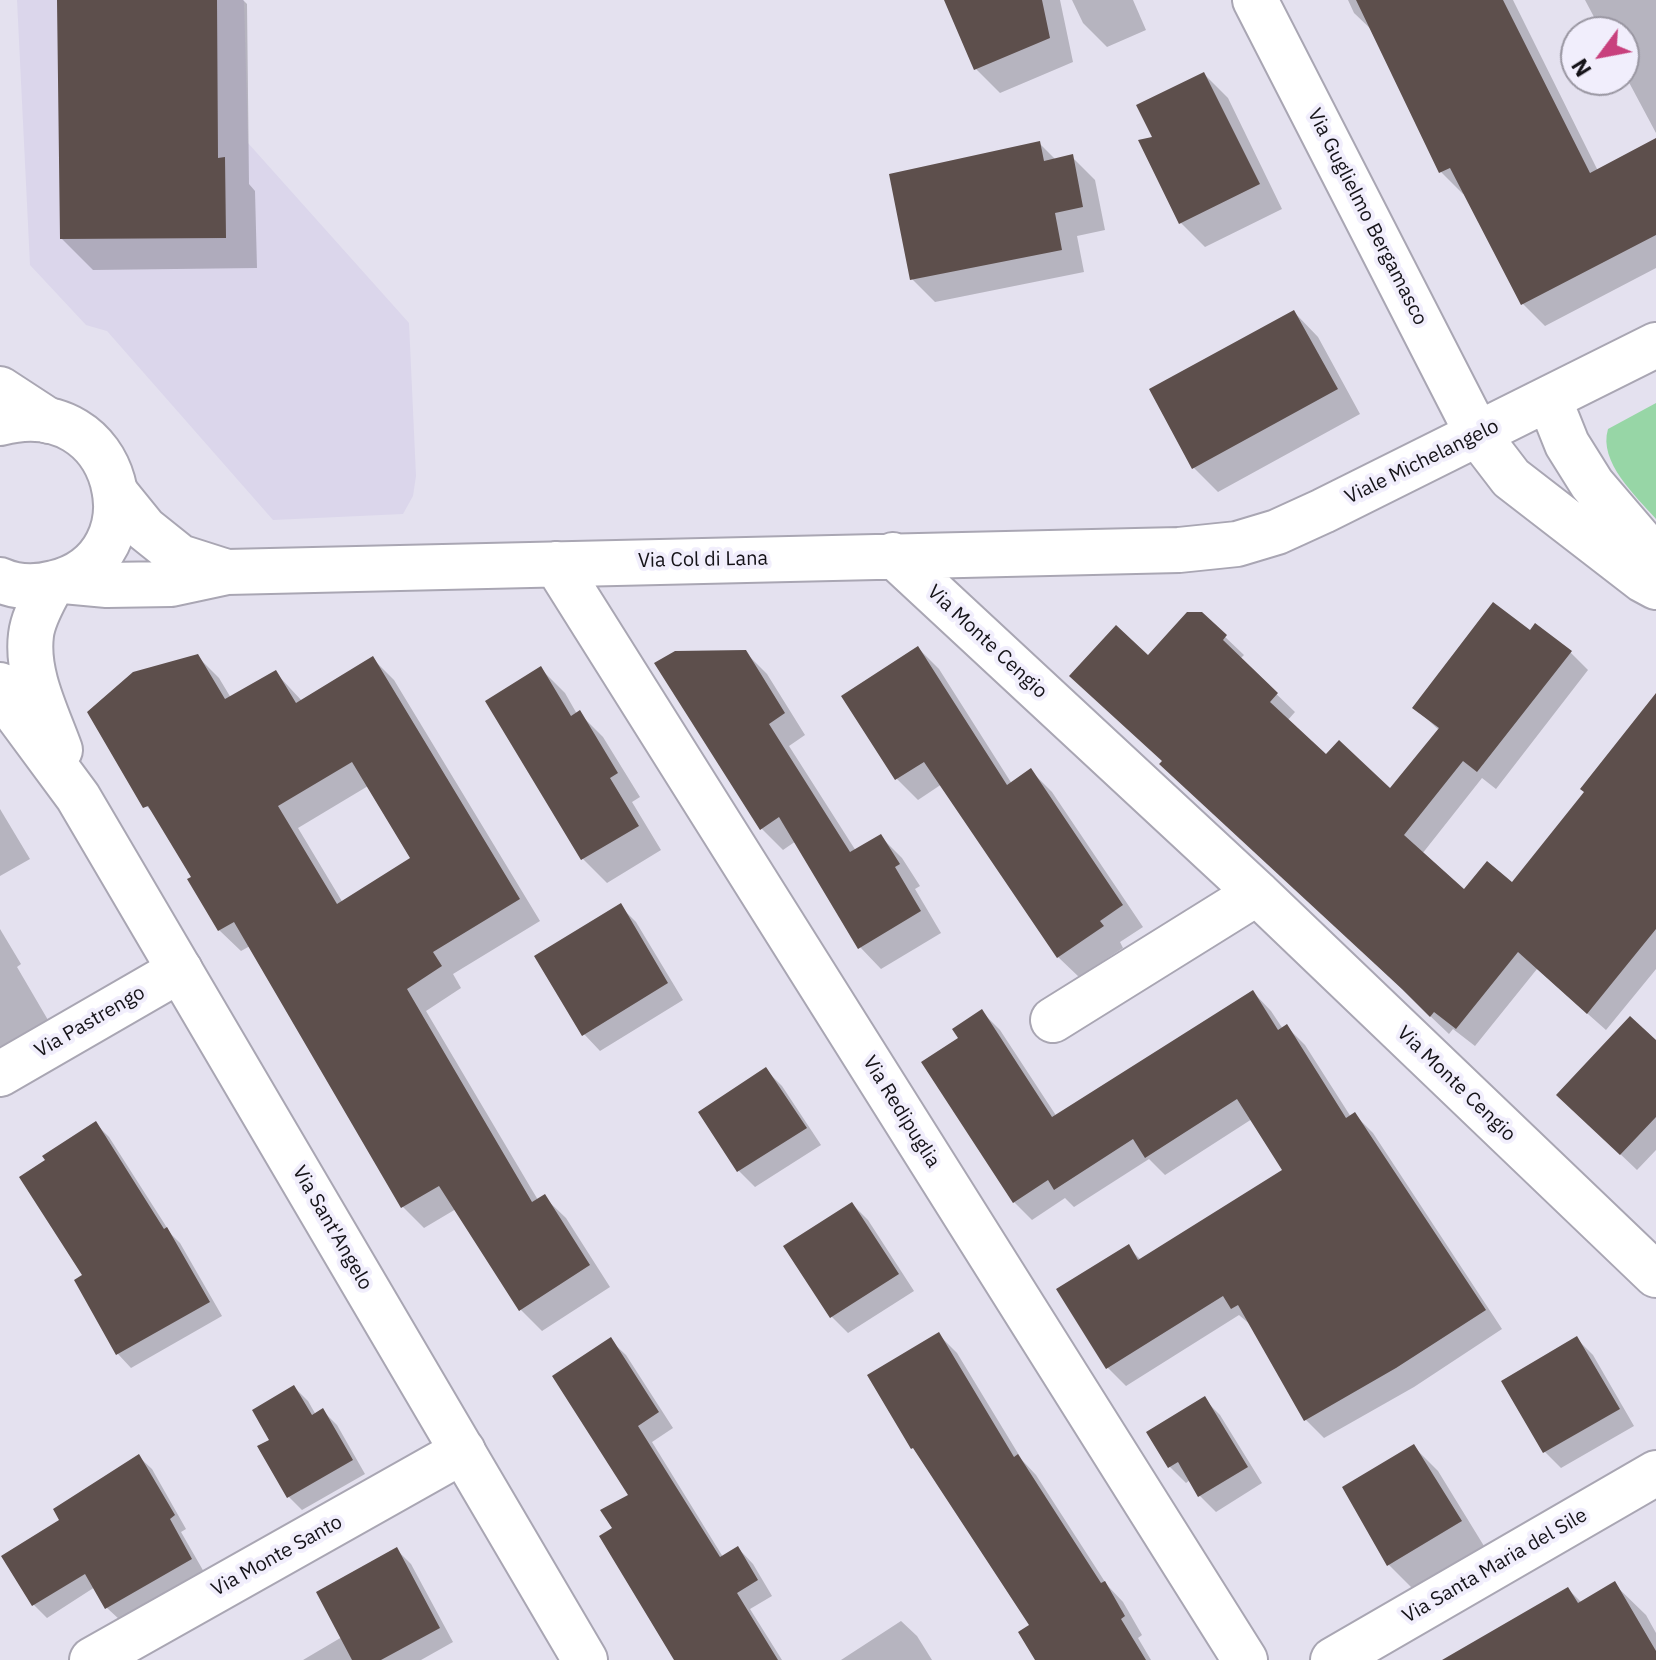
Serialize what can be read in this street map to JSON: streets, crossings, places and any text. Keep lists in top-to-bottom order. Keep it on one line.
{"streets":{"street":["Via Guglielmo Bergamasco","Viale Michelangelo","Via Col di Lana","Via Monte Cengio","Via Pastrengo","Via Redipuglia","Via Sant'Angelo","Via Monte Santo","Via Santa Maria del Sile"]},"crossings":[["Via Guglielmo Bergamasco","Viale Michelangelo"],["Viale Michelangelo","Via Col di Lana"],["Via Col di Lana","Via Monte Cengio"],["Via Col di Lana","Via Redipuglia"],["Via Col di Lana","Via Sant'Angelo"],["Via Pastrengo","Via Sant'Angelo"],["Via Sant'Angelo","Via Monte Santo"]],"north":"bottom left"}
